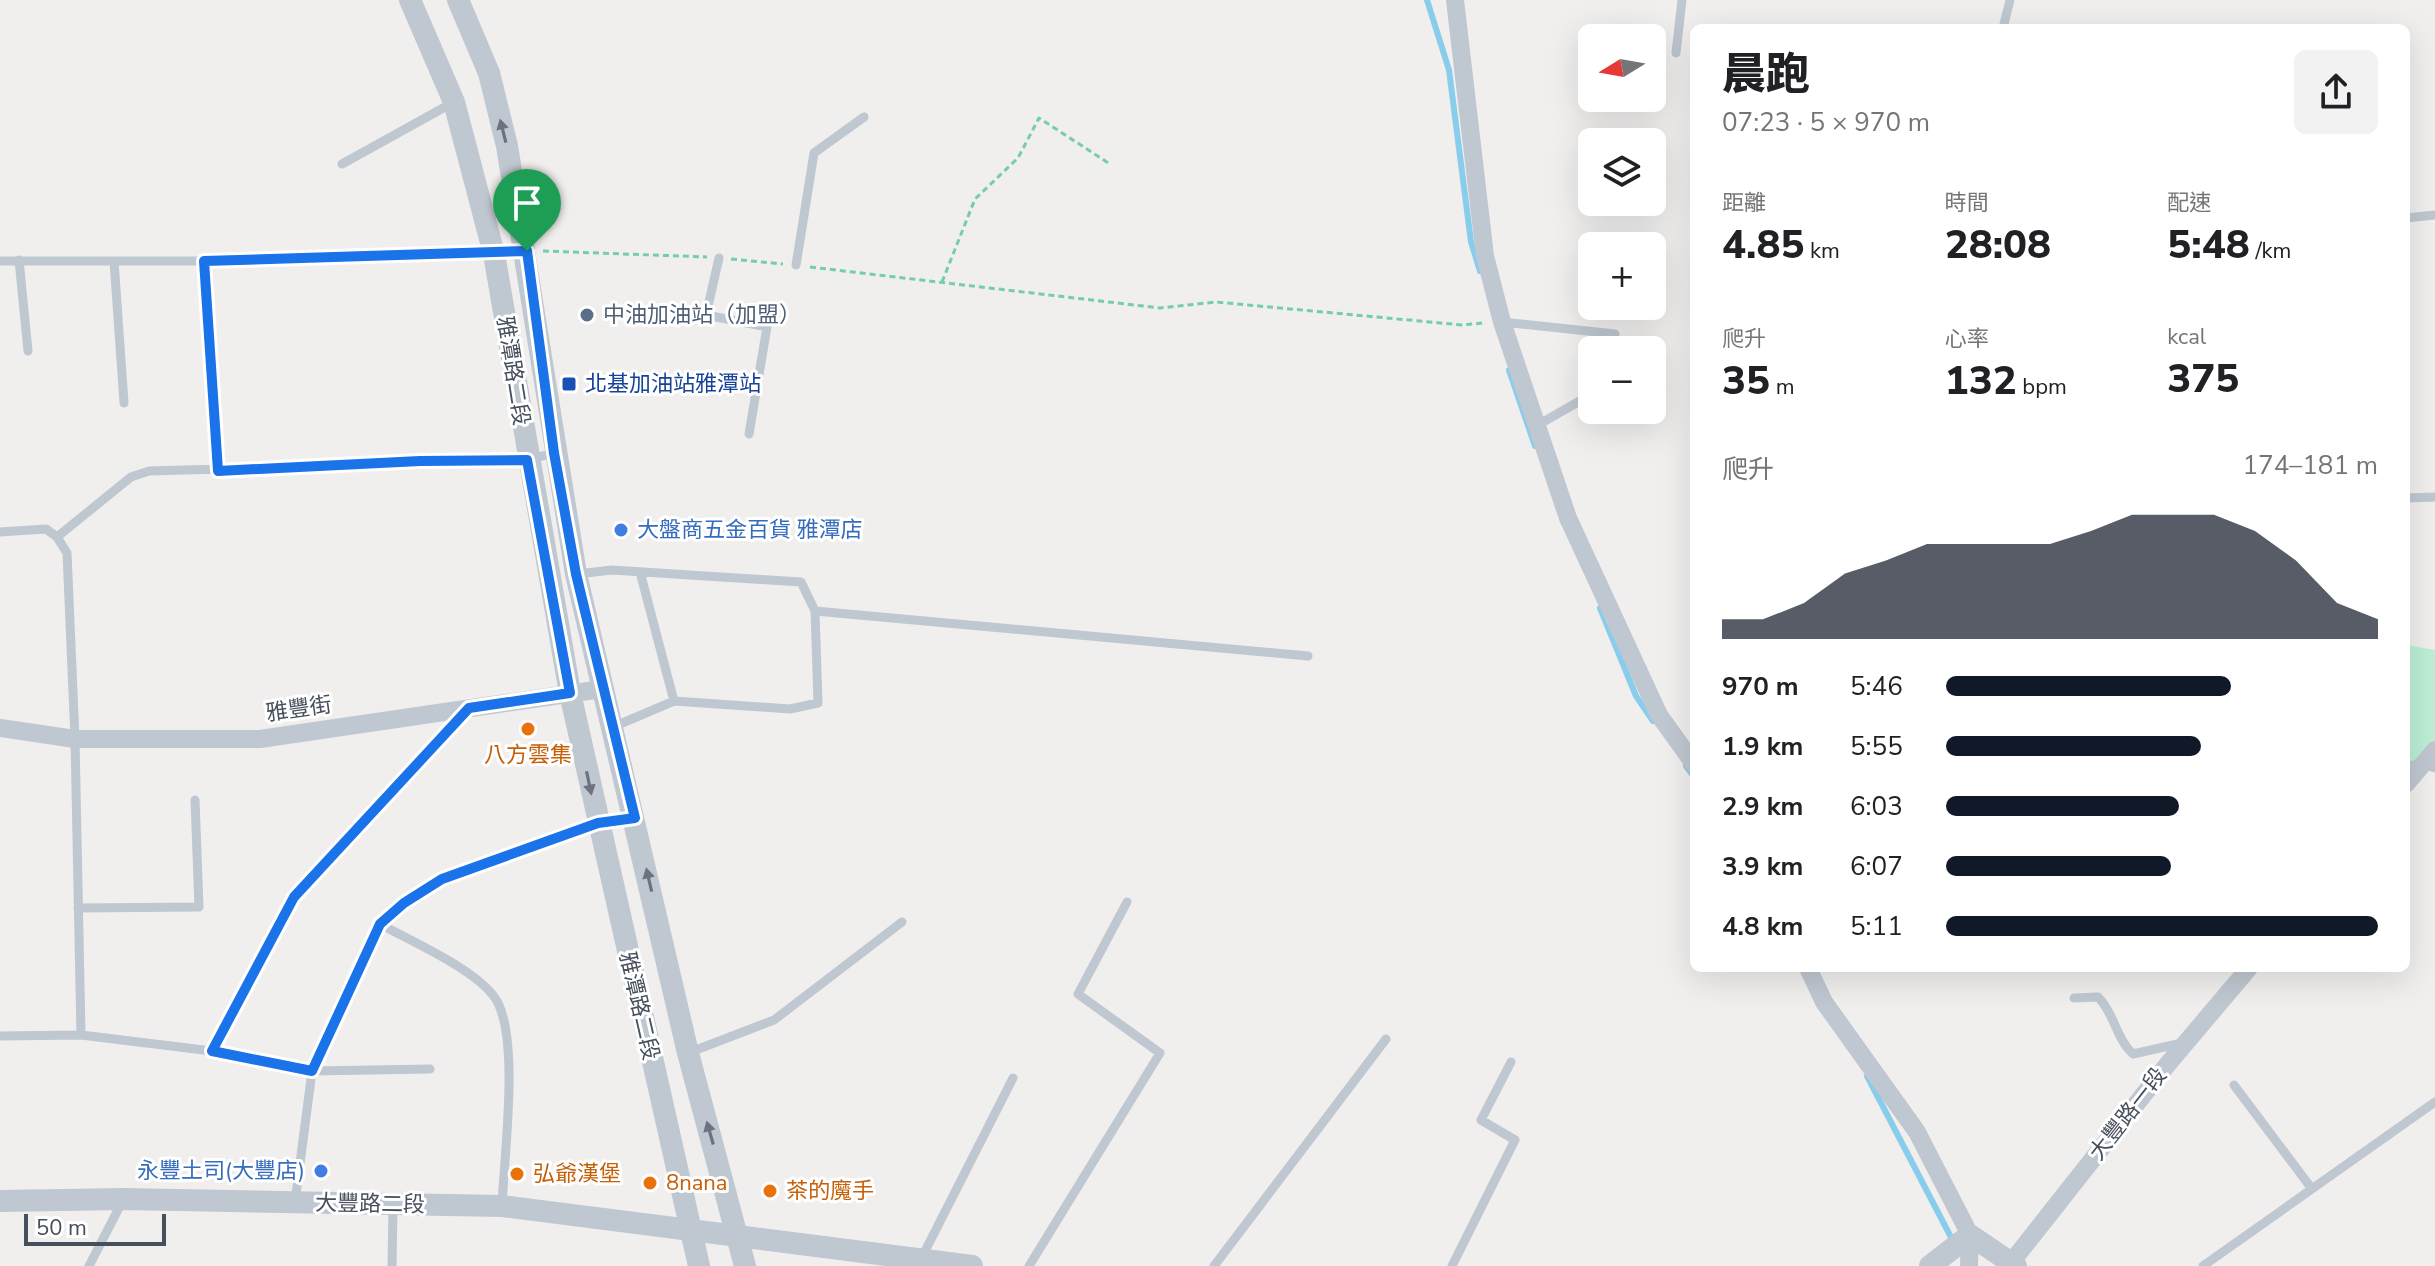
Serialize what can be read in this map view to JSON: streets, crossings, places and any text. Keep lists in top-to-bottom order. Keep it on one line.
{"streets":{"street":["雅潭路二段","雅豐街","大豐路一段","大豐路二段"]},"crossings":[["雅潭路二段","雅豐街"],["雅潭路二段","大豐路二段"]],"places":{"other":["中油加油站（加盟）","大盤商五金百貨 雅潭店","八方雲集","永豐土司(大豐店)","弘爺漢堡","8nana","茶的魔手"],"transit":["北基加油站雅潭站"]},"scale_bar":"50 m","north":"left","page":{"map_buttons":["+","−"],"heading":["晨跑","07:23 · 5 × 970 m"],"stats":[["距離","4.85 km"],["時間","28:08"],["配速","5:48 /km"],["爬升","35 m"],["心率","132 bpm"],["kcal","375"]],"chart":["爬升","174–181 m"],"list":[{"name":"970 m","note":"5:46"},{"name":"1.9 km","note":"5:55"},{"name":"2.9 km","note":"6:03"},{"name":"3.9 km","note":"6:07"},{"name":"4.8 km","note":"5:11"}],"scale":"50 m"}}
